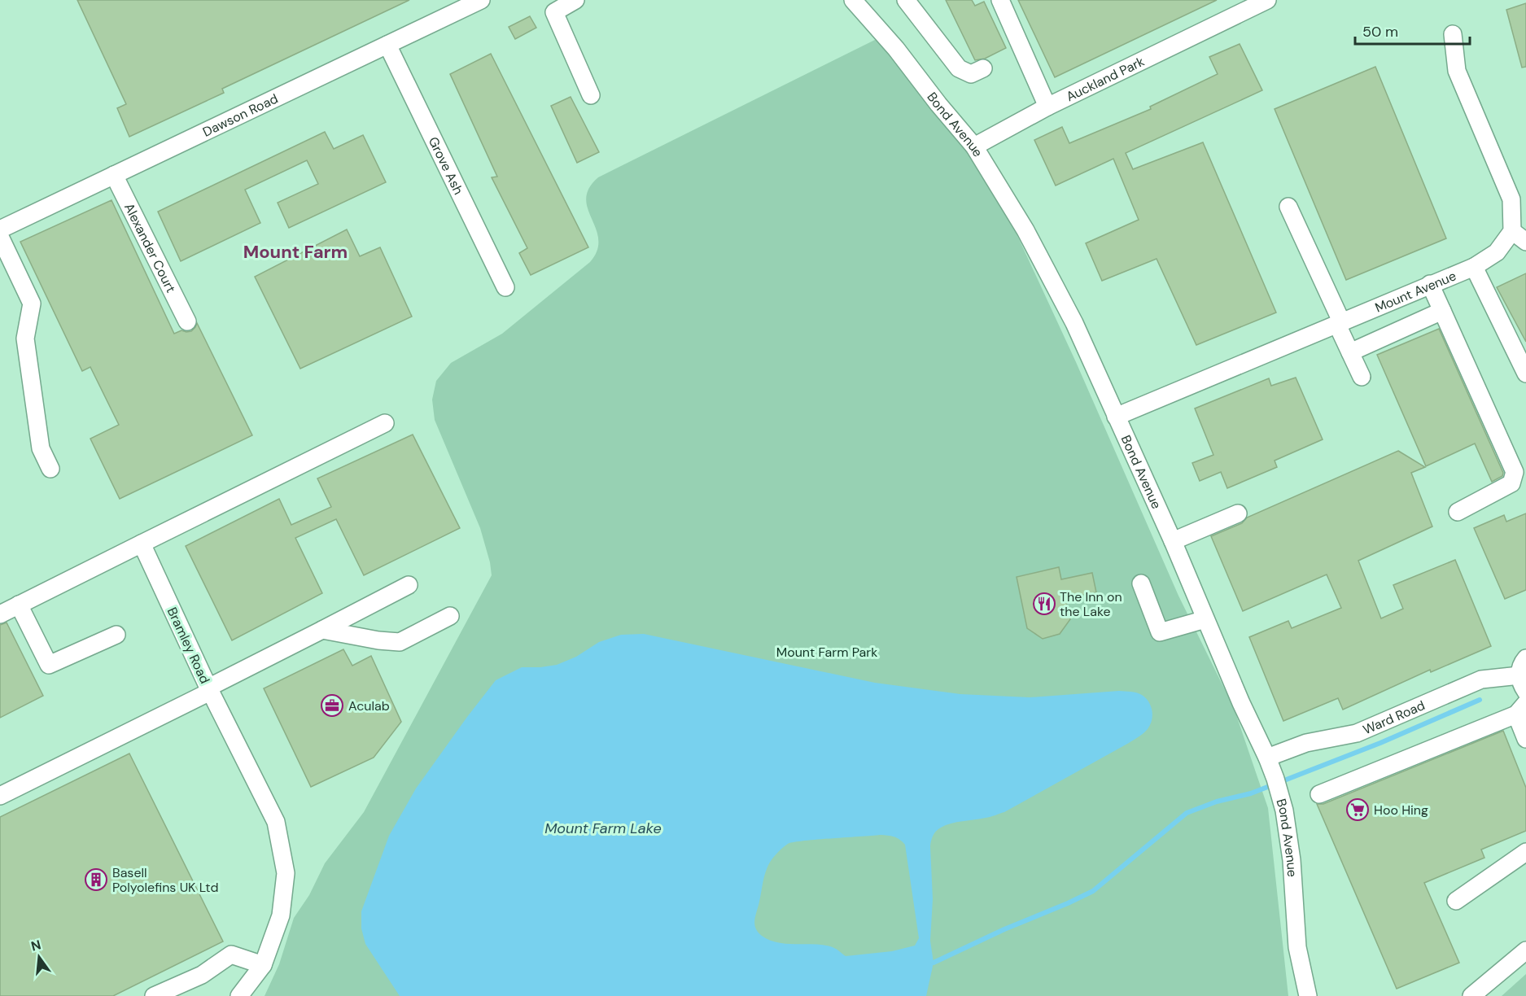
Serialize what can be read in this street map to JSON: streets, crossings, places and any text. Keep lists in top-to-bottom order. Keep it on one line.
{"streets":{"street":["Auckland Park","Dawson Road","Bond Avenue","Grove Ash","Alexander Court","Mount Avenue","Bramley Road","Ward Road"]},"crossings":[["Auckland Park","Bond Avenue"],["Dawson Road","Grove Ash"],["Dawson Road","Alexander Court"],["Bond Avenue","Mount Avenue"],["Bond Avenue","Ward Road"]],"districts":["Mount Farm"],"water":["Mount Farm Lake"],"parks":["Mount Farm Park"],"places":{"restaurant":["The Inn on the Lake"],"office":["Aculab"],"supermarket":["Hoo Hing"],"building":["Basell Polyolefins UK Ltd"]},"scale_bar":"50 m","north":"top"}
